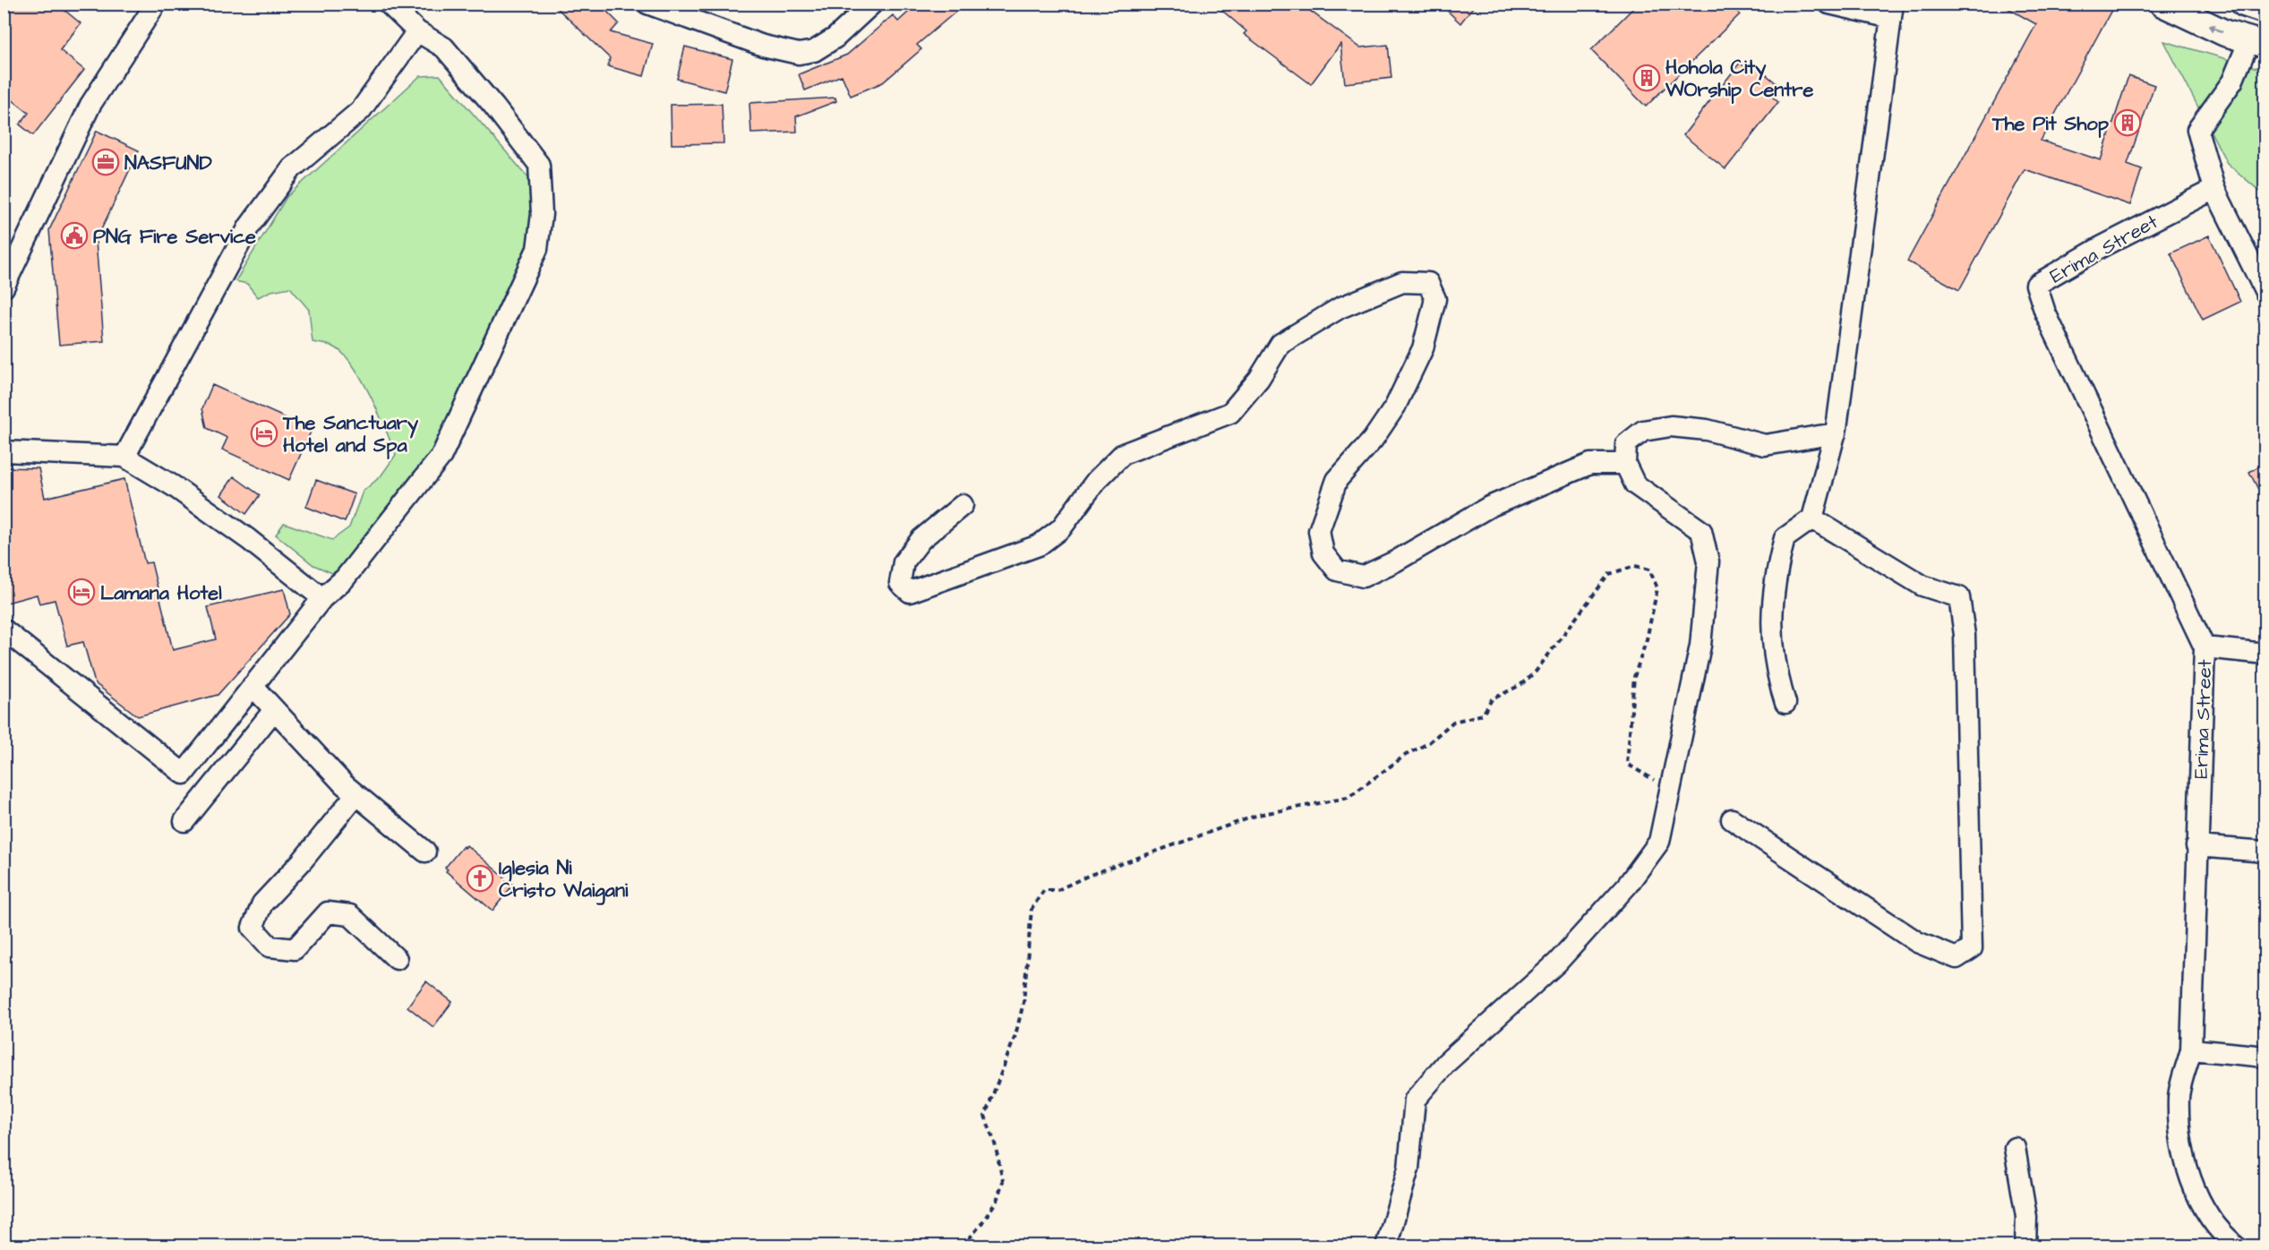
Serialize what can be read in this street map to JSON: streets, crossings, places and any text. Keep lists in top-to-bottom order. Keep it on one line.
{"streets":{"street":["Erima Street"]},"places":{"building":["Hohola City WOrship Centre","The Pit Shop"],"office":["NASFUND"],"public building":["PNG Fire Service"],"hotel":["The Sanctuary Hotel and Spa","Lamana Hotel"],"church":["Iglesia Ni Cristo Waigani"]}}
